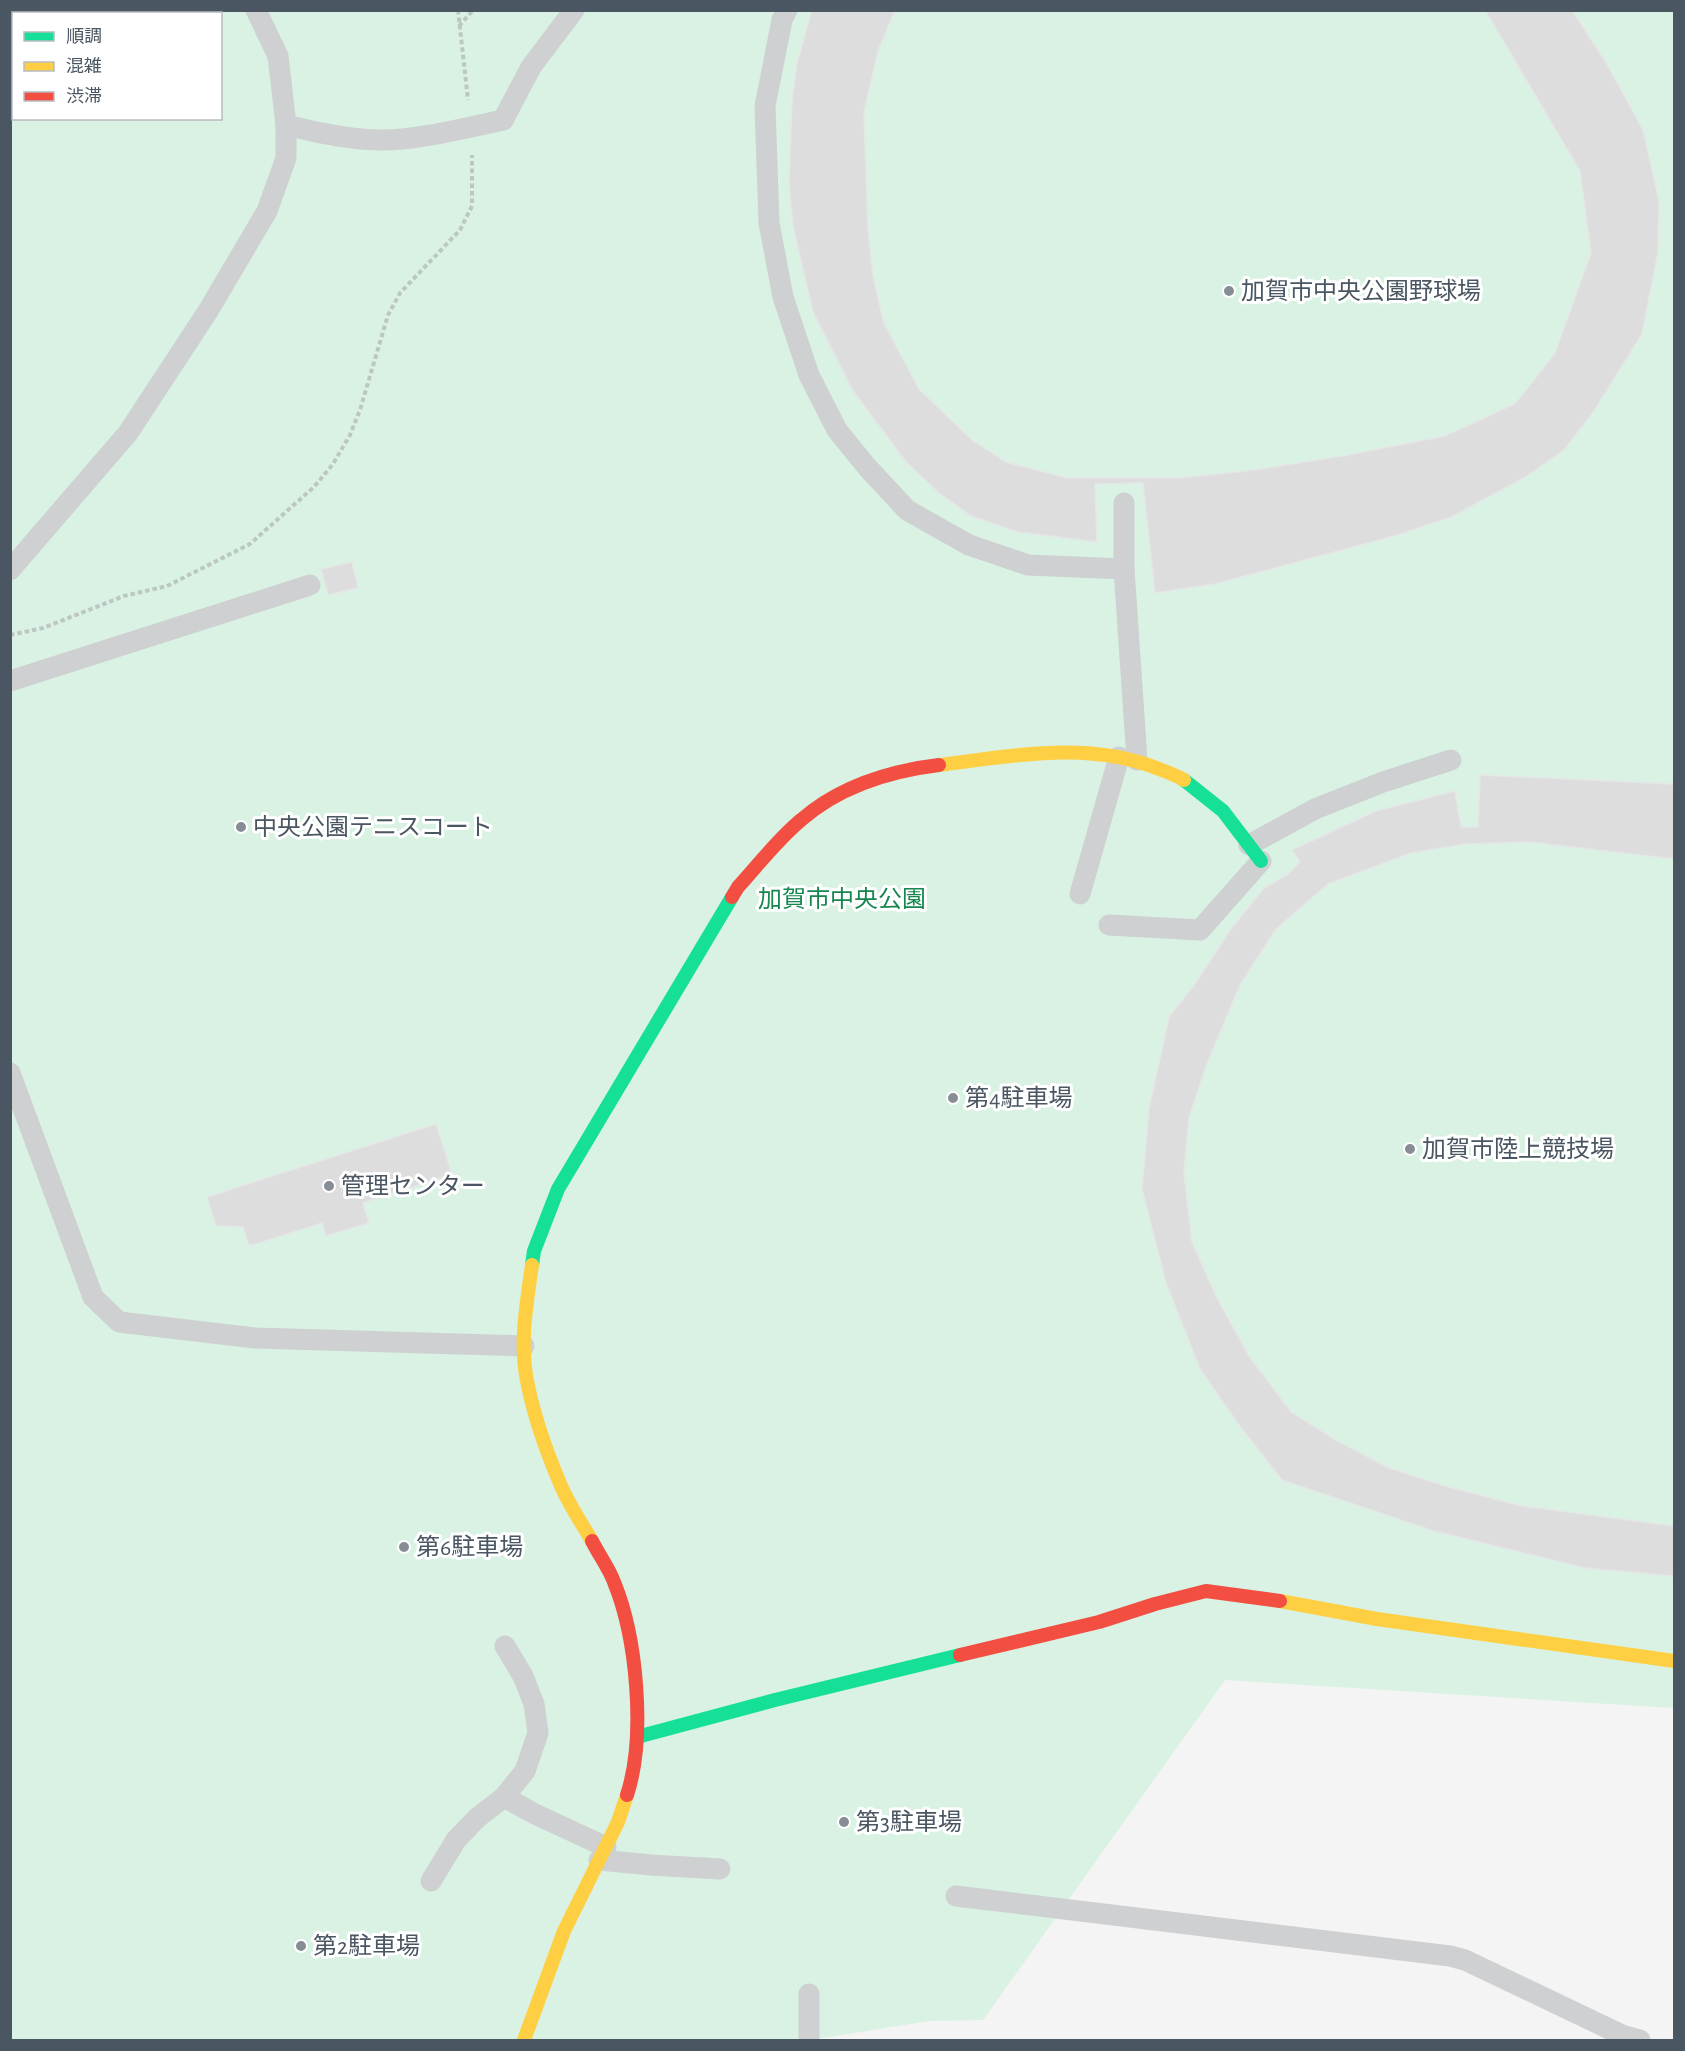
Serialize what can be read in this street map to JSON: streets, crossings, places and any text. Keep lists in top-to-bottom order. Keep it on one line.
{"parks":["加賀市中央公園"],"places":["加賀市中央公園野球場","中央公園テニスコート","第4駐車場","加賀市陸上競技場","管理センター","第6駐車場","第3駐車場","第2駐車場"],"legend":["順調","混雑","渋滞"]}
